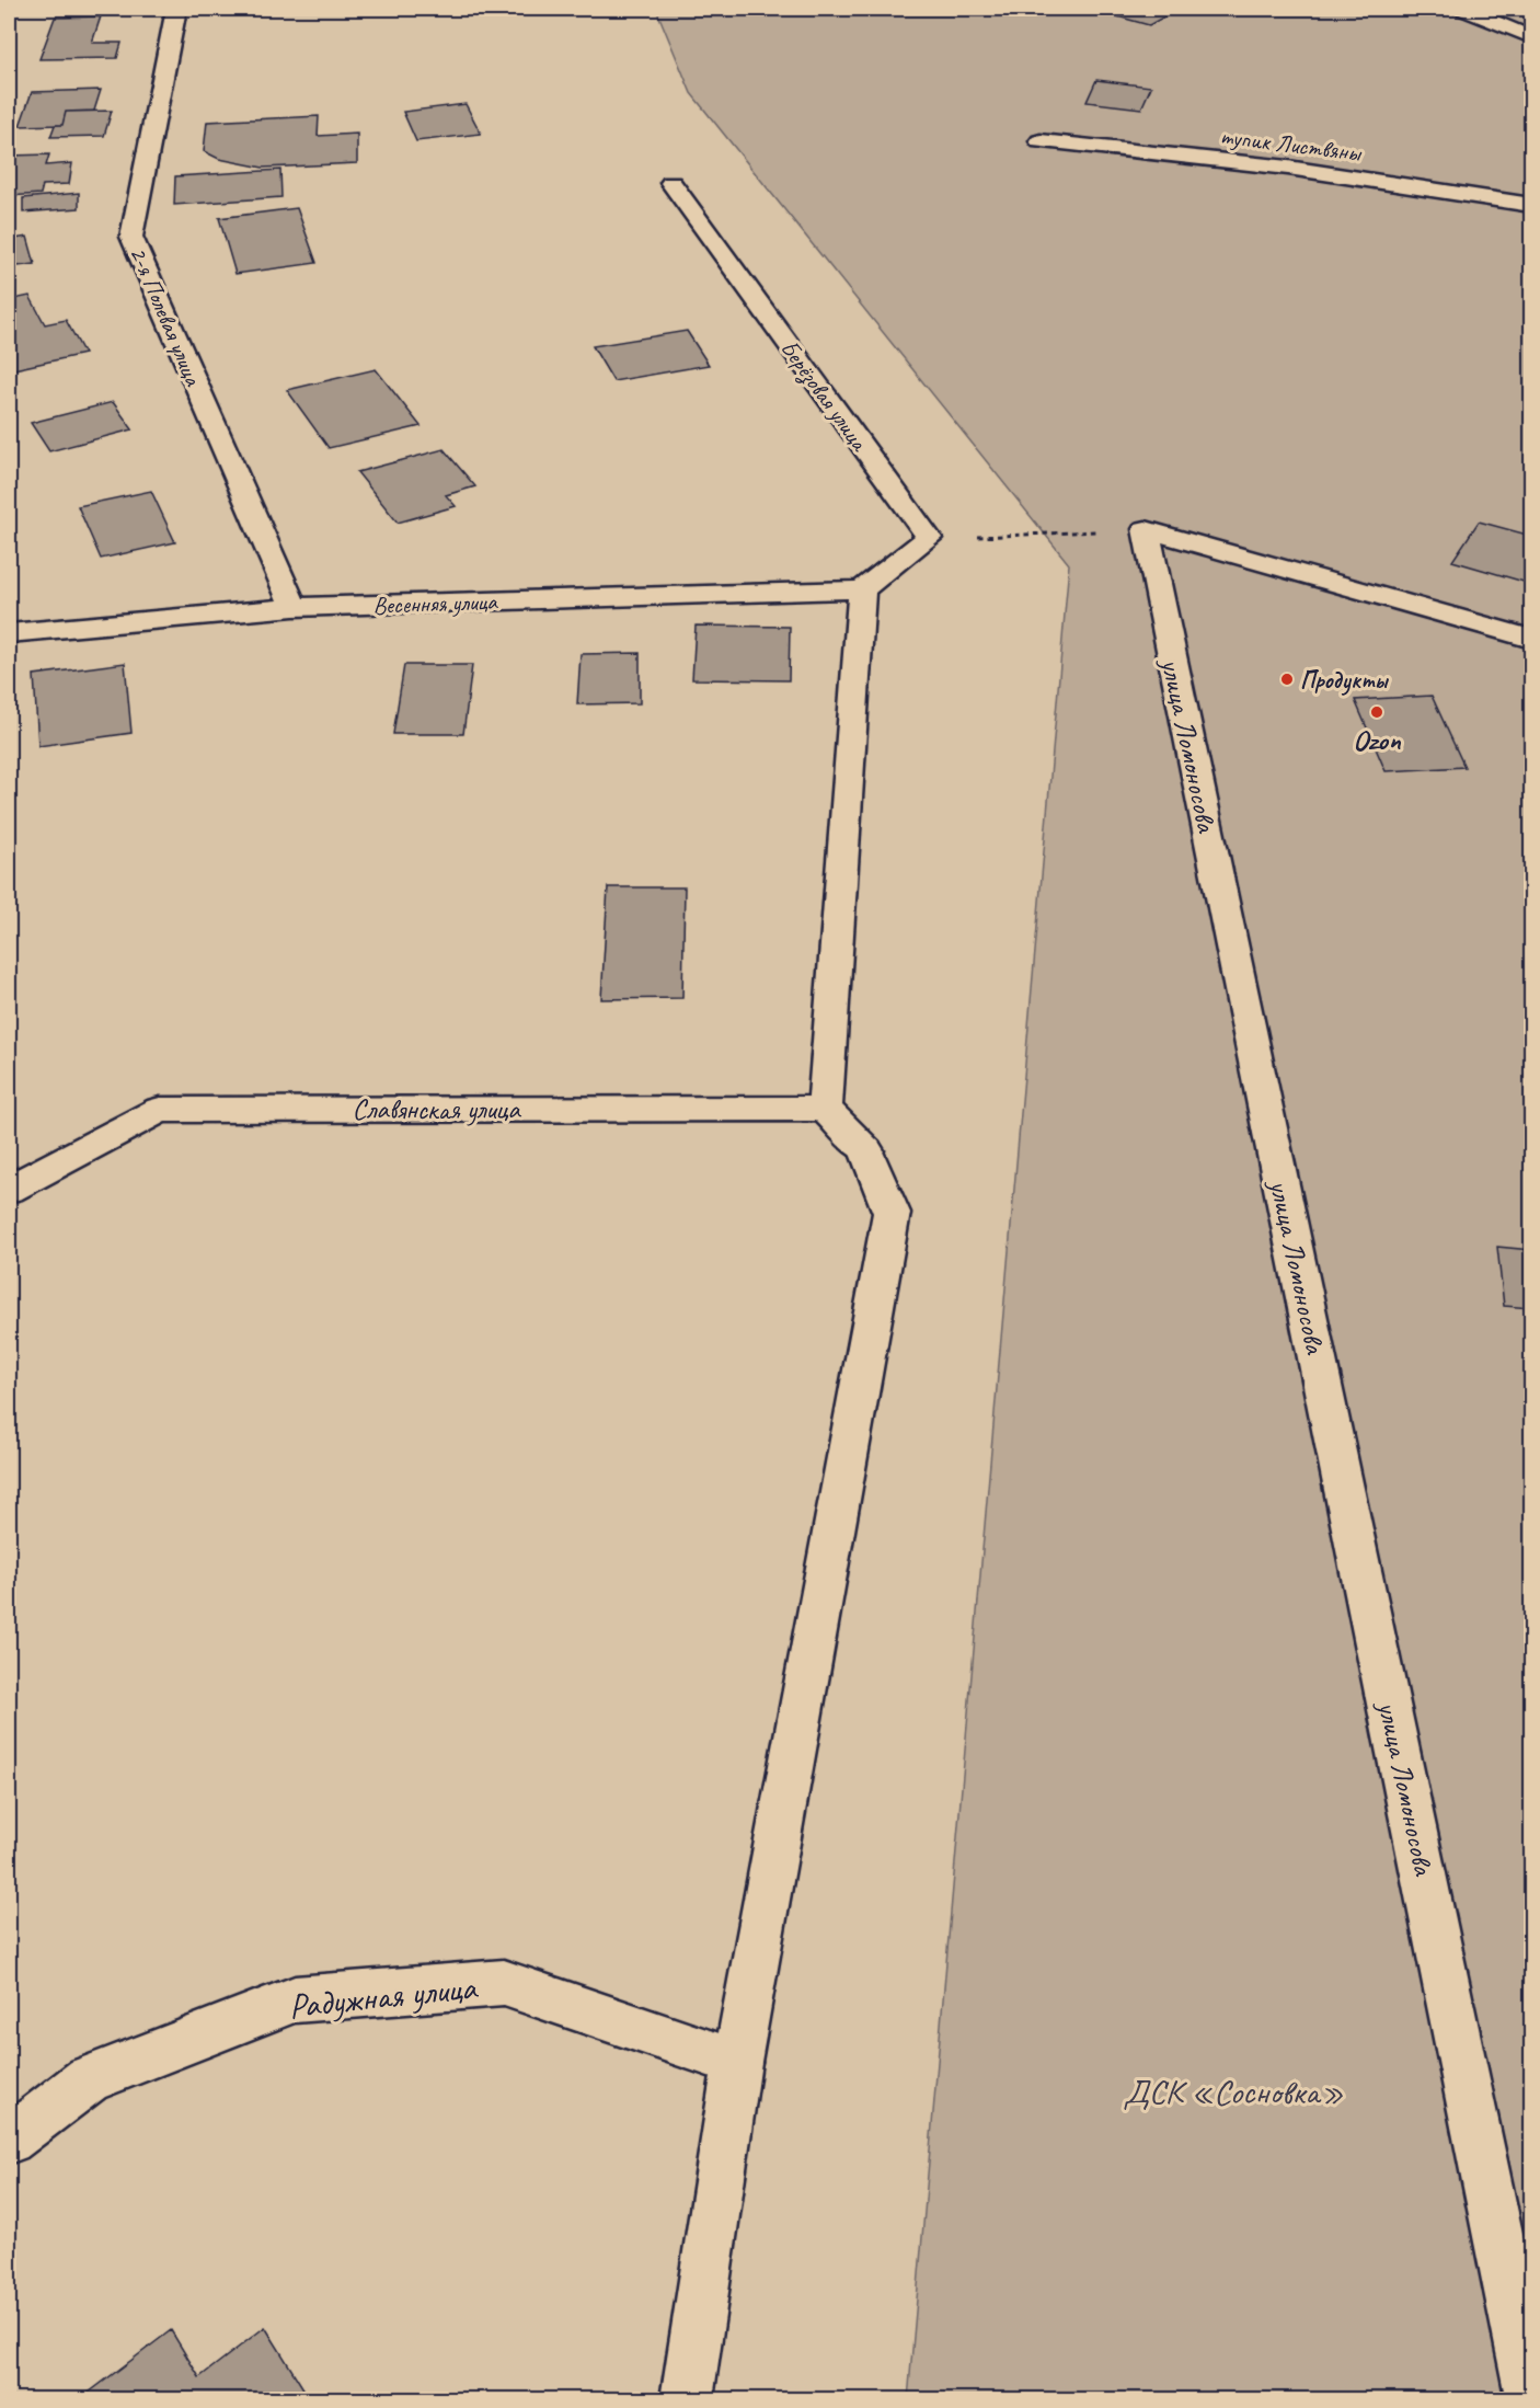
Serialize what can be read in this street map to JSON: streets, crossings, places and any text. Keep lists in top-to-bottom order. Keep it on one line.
{"streets":{"street":["тупик Листвяны","2-я Полевая улица","Берёзовая улица","Весенняя улица","улица Ломоносова","Славянская улица","Радужная улица"]},"crossings":[["2-я Полевая улица","Весенняя улица"]],"parks":["ДСК «Сосновка»"],"places":["Продукты","Ozon"]}
